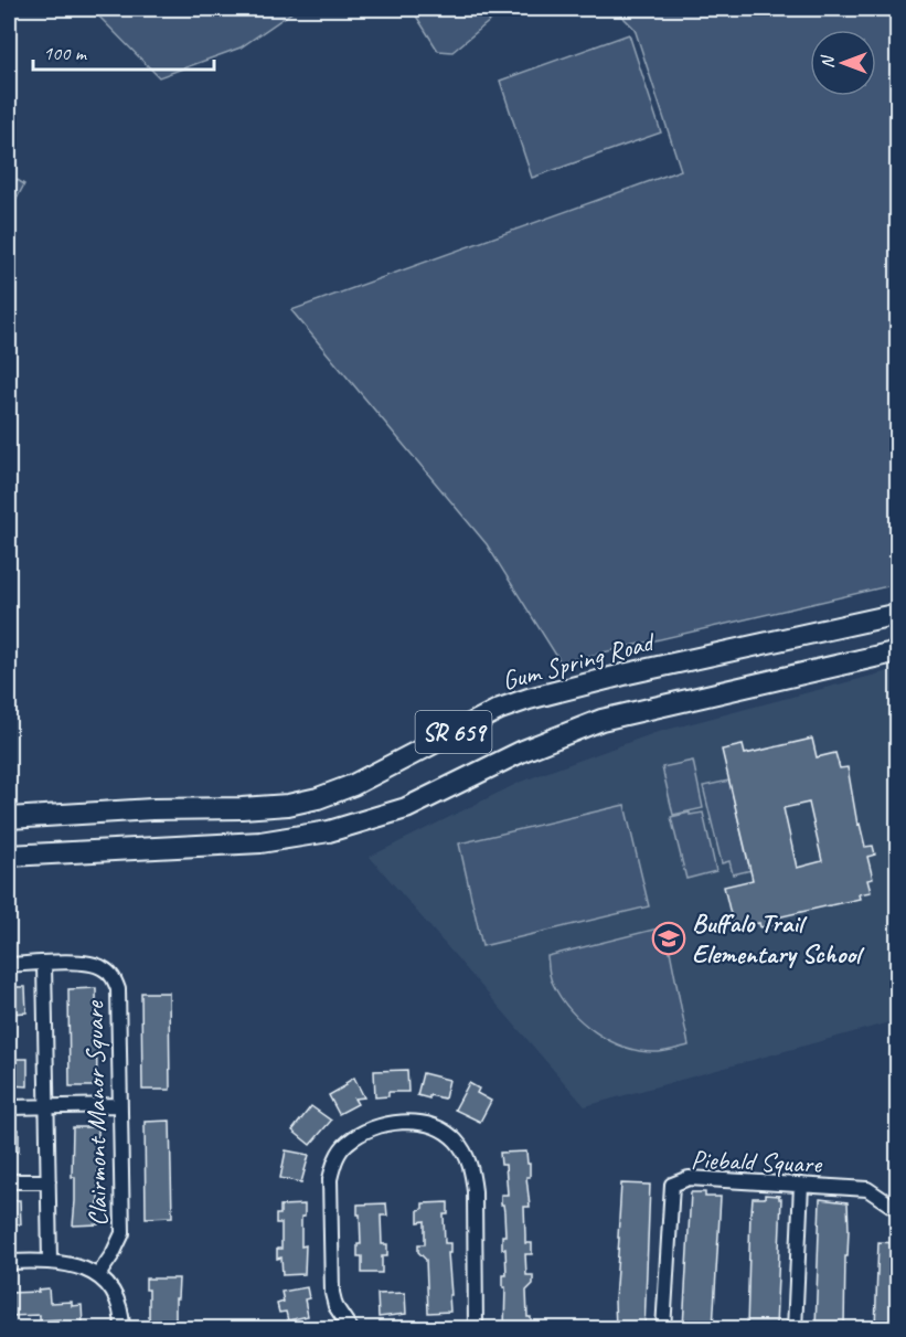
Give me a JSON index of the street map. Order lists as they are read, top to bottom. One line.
{"streets":{"main road":["Gum Spring Road","SR 659"],"street":["Clairmont Manor Square","Piebald Square"]},"places":{"school or university":["Buffalo Trail Elementary School"]},"scale_bar":"100 m","north":"left"}
